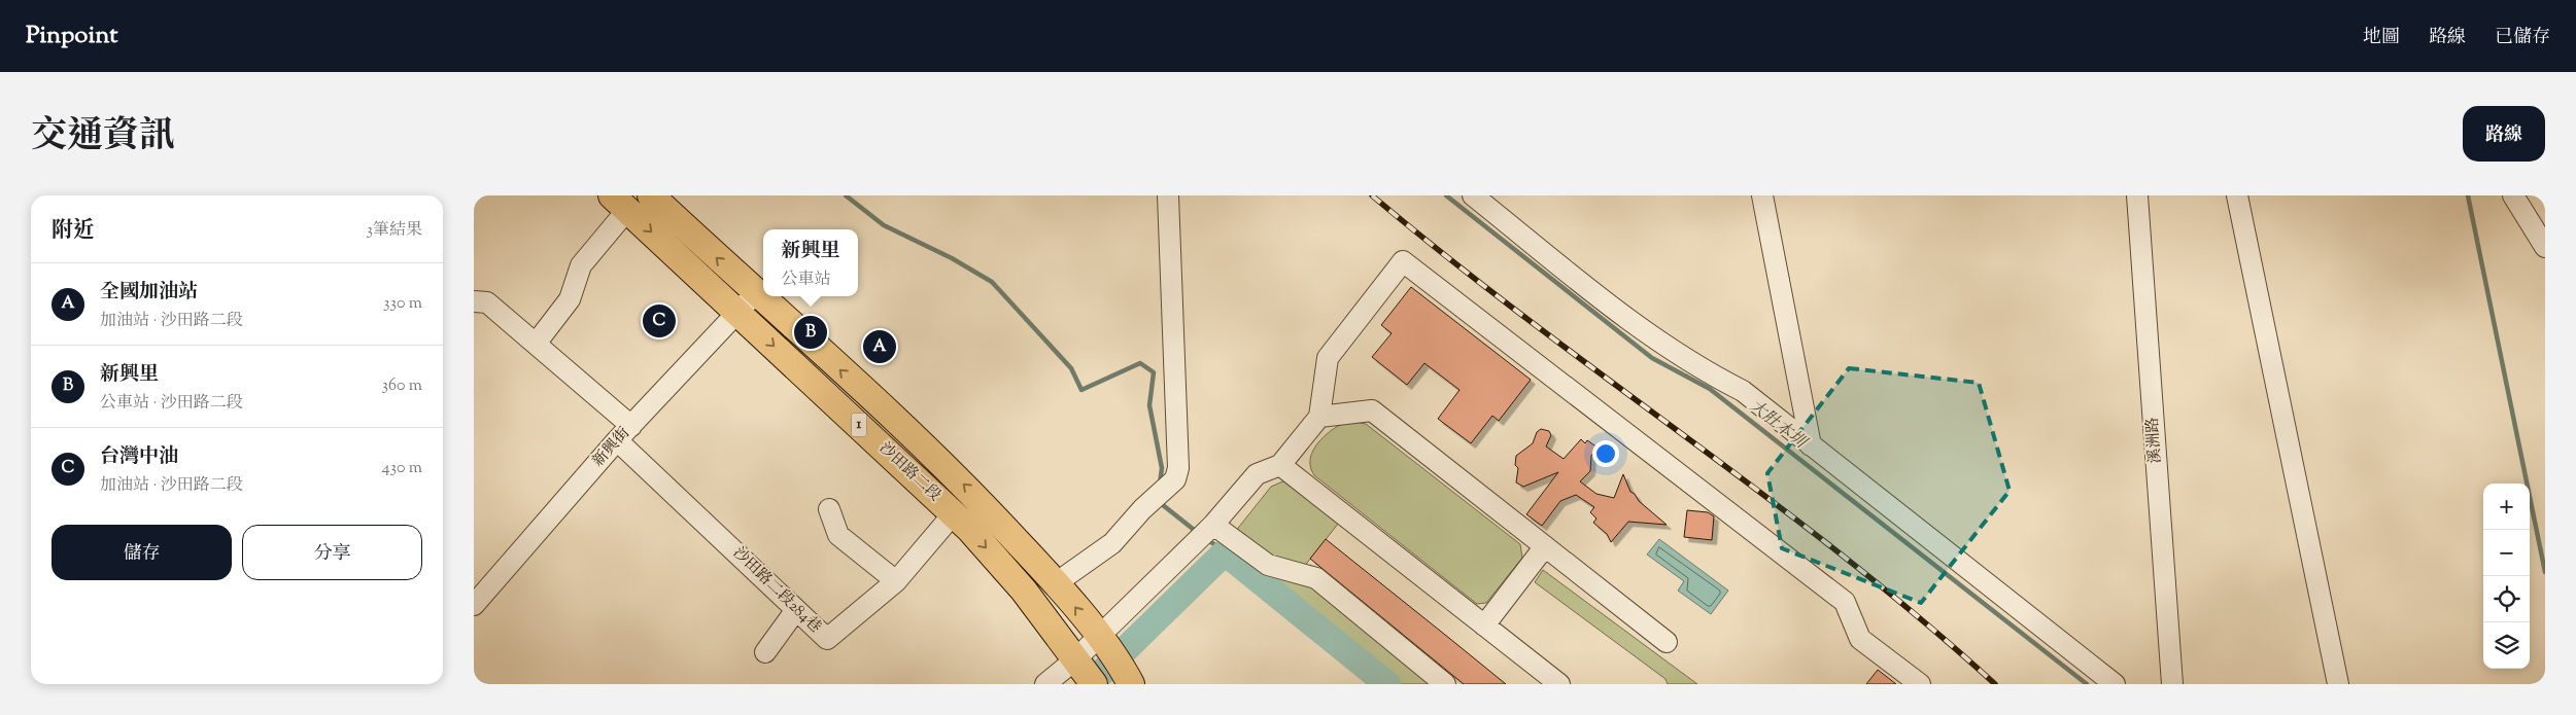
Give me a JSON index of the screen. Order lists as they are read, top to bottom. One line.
{"streets":{"main road":["1","沙田路二段"],"street":["溪洲路","新興街","沙田路二段284巷"]},"crossings":[["新興街","沙田路二段"],["新興街","沙田路二段284巷"],["沙田路二段","沙田路二段284巷"]],"water":["大肚本圳"],"page":{"header":"Pinpoint","nav":["地圖","路線","已儲存"],"title":"交通資訊","buttons":["路線",["儲存","分享"]],"heading":["附近","3筆結果"],"popup":["新興里","公車站"],"list":[{"mark":"A","name":"全國加油站","note":"加油站 · 沙田路二段","value":"330 m"},{"mark":"B","name":"新興里","note":"公車站 · 沙田路二段","value":"360 m"},{"mark":"C","name":"台灣中油","note":"加油站 · 沙田路二段","value":"430 m"}],"pins":["C","B","A"],"map_buttons":["+","−"]}}
